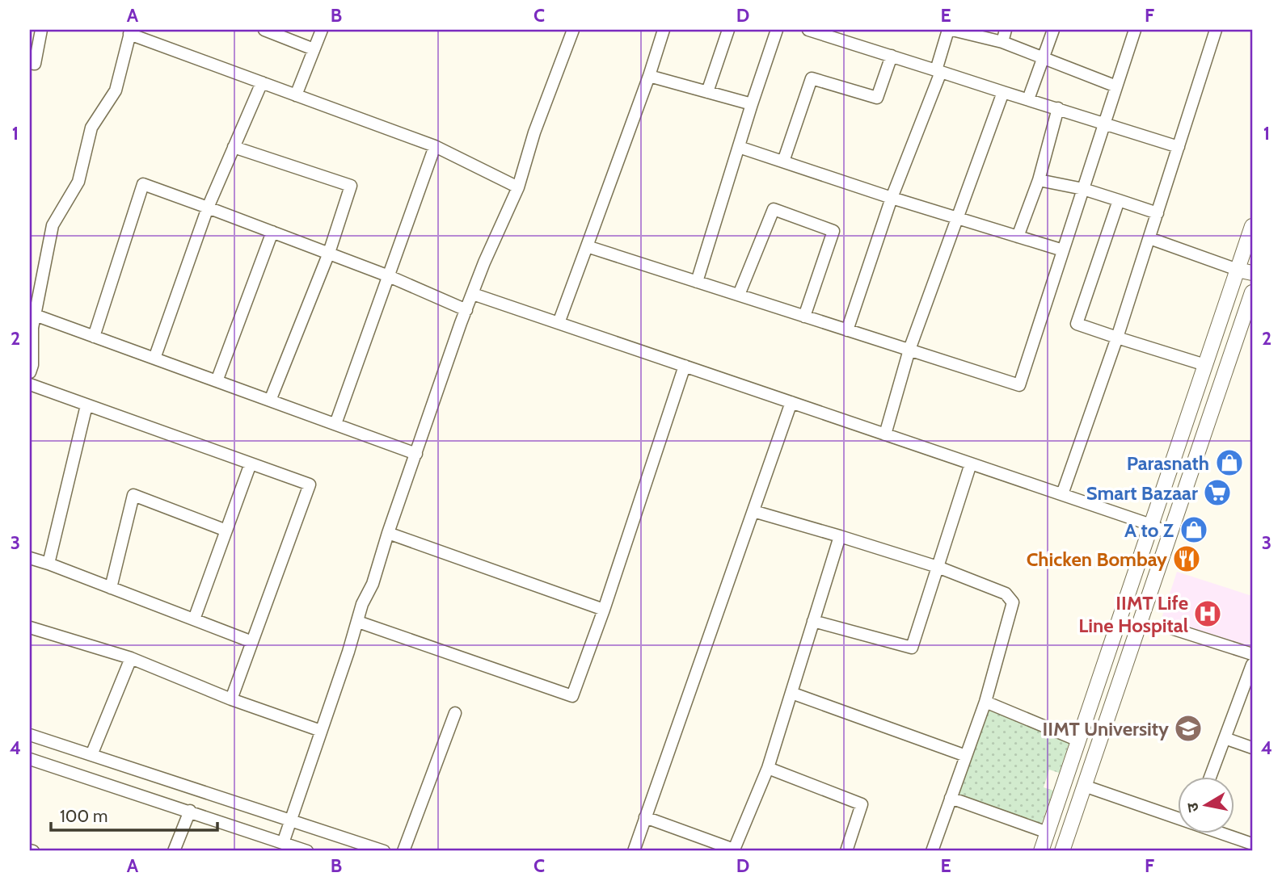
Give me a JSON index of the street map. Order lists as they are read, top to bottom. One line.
{"places":{"shop":["Parasnath","A to Z"],"supermarket":["Smart Bazaar"],"restaurant":["Chicken Bombay"],"hospital":["IIMT Life Line Hospital"],"school or university":["IIMT University"]},"scale_bar":"100 m","north":"left","grid":{"columns":["A","B","C","D","E","F"],"rows":["1","2","3","4"]}}
